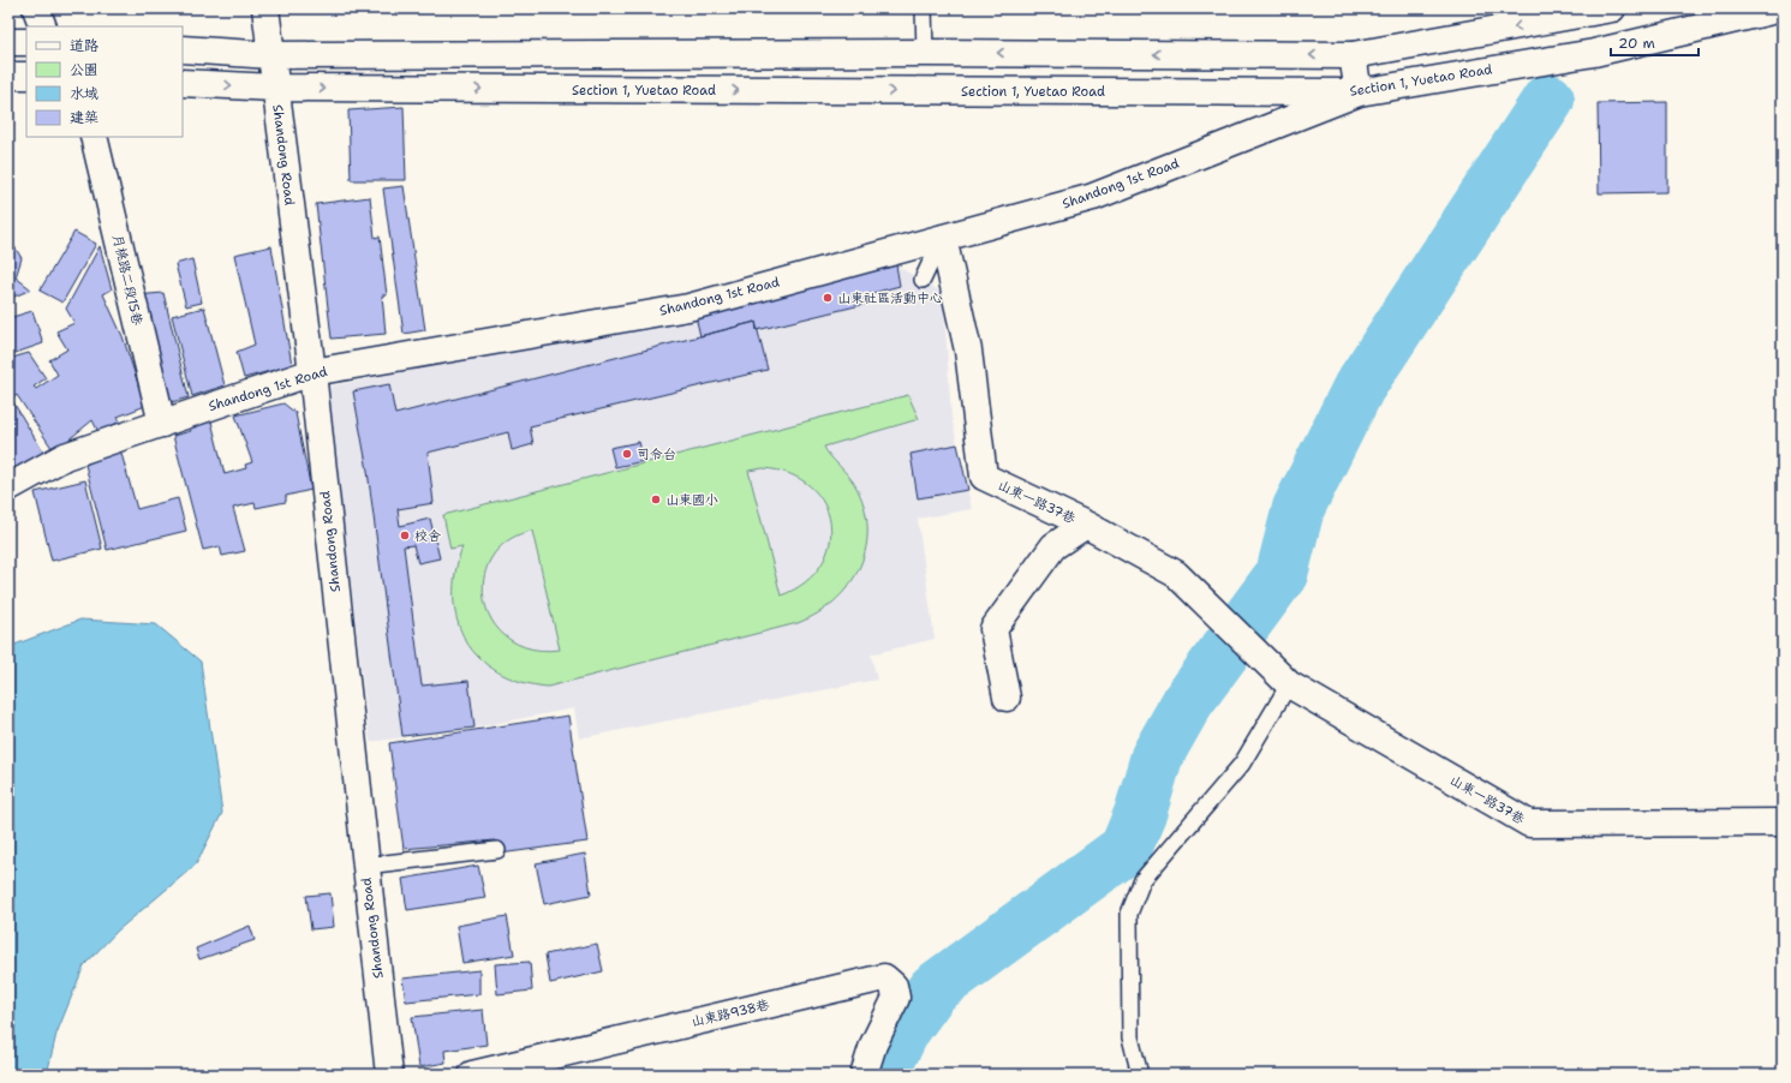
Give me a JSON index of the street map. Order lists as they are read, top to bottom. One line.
{"streets":{"street":["Section 1, Yuetao Road","Shandong Road","Shandong 1st Road","月桃路二段15巷","山東一路37巷","山東路938巷"]},"crossings":[["Section 1, Yuetao Road","Shandong Road"],["Section 1, Yuetao Road","Shandong 1st Road"],["Shandong Road","Shandong 1st Road"],["Shandong 1st Road","月桃路二段15巷"],["Shandong 1st Road","山東一路37巷"]],"places":["山東社區活動中心","司令台","山東國小","校舍"],"legend":["道路","公園","水域","建築"],"scale_bar":"20 m"}
